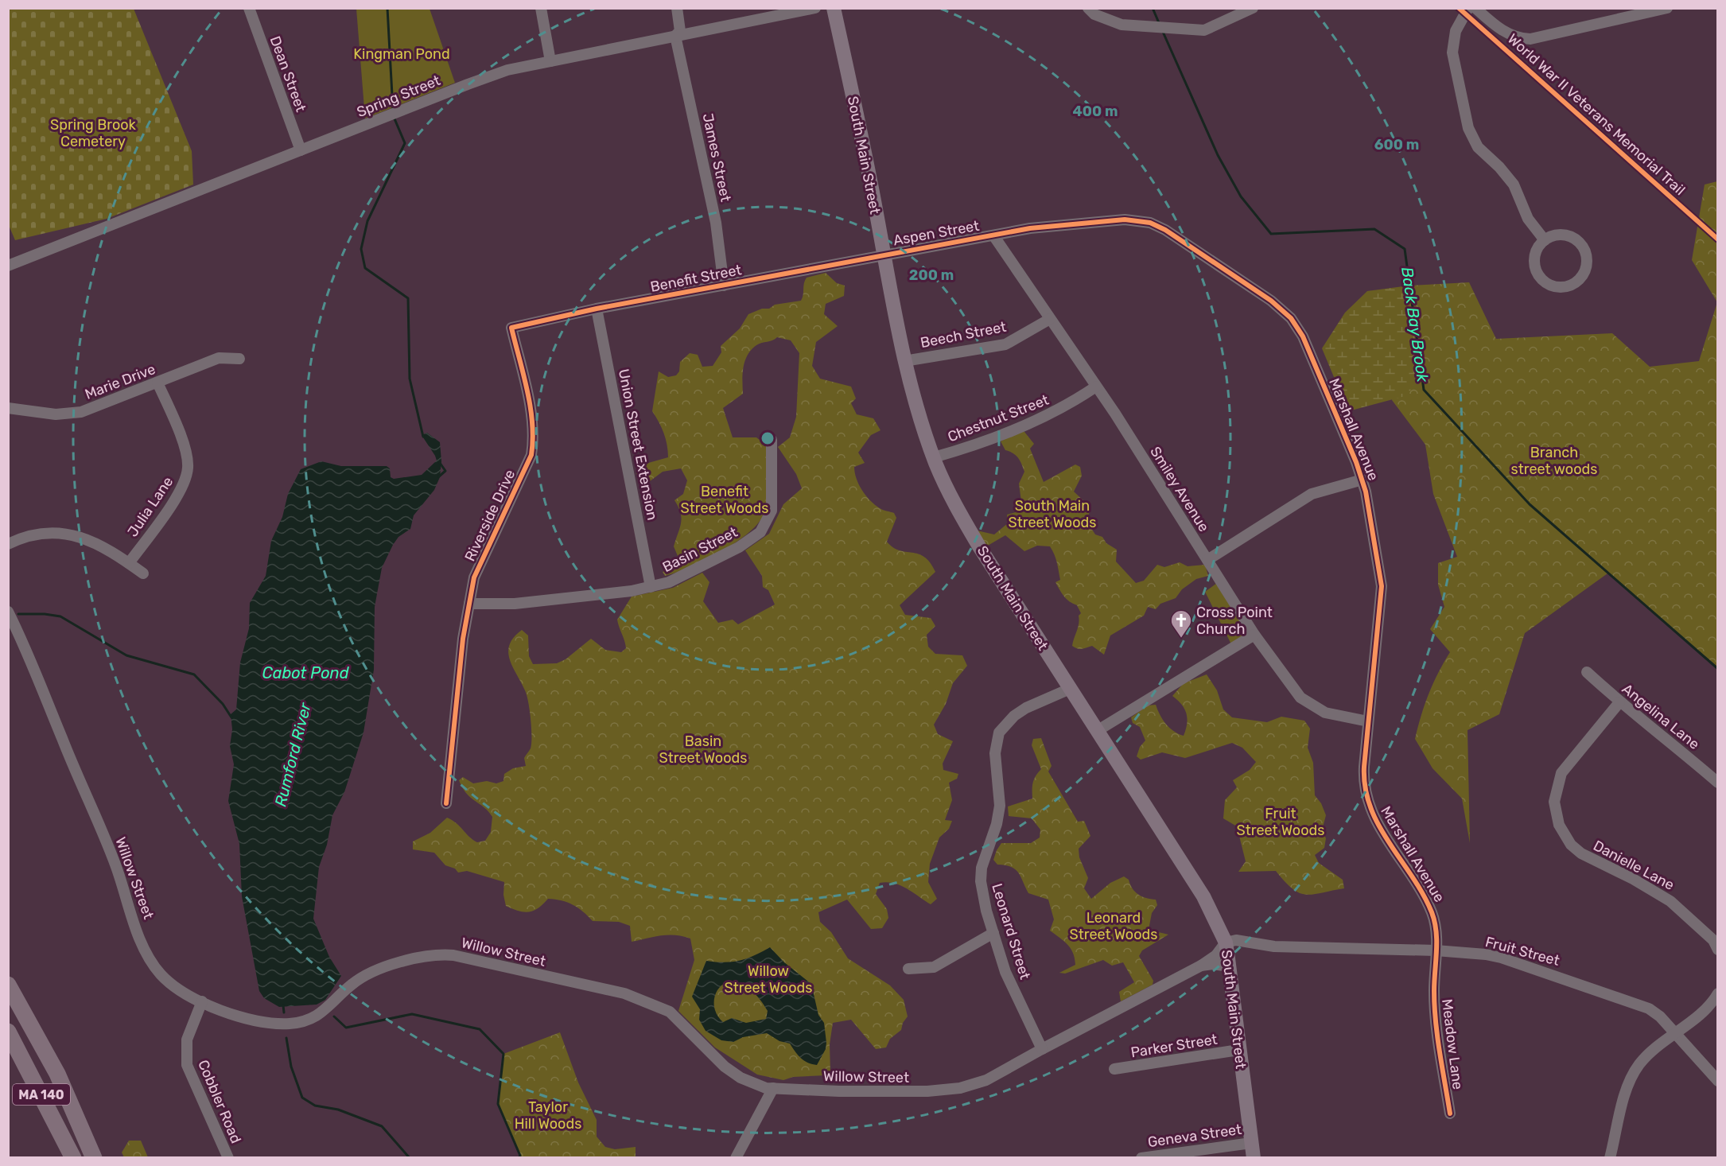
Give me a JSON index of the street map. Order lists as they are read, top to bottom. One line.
{"streets":{"highway":["MA 140"],"main road":["South Main Street"],"street":["Dean Street","Spring Street","James Street","Aspen Street","Benefit Street","Beech Street","Marie Drive","Chestnut Street","Marshall Avenue","Union Street Extension","Smiley Avenue","Julia Lane","Riverside Drive","Basin Street","Angelina Lane","Danielle Lane","Willow Street","Leonard Street","Fruit Street","Meadow Lane","Parker Street","Cobbler Road","Geneva Street"],"cycle path":["World War II Veterans Memorial Trail"]},"crossings":[["Dean Street","Spring Street"],["Spring Street","James Street"],["South Main Street","Aspen Street"],["South Main Street","Benefit Street"],["South Main Street","Beech Street"],["South Main Street","Chestnut Street"],["South Main Street","Willow Street"],["South Main Street","Leonard Street"],["South Main Street","Fruit Street"],["South Main Street","Parker Street"],["South Main Street","Geneva Street"],["James Street","Benefit Street"],["Aspen Street","Benefit Street"],["Aspen Street","Marshall Avenue"],["Aspen Street","Smiley Avenue"],["Benefit Street","Union Street Extension"],["Benefit Street","Riverside Drive"],["Beech Street","Smiley Avenue"],["Marie Drive","Julia Lane"],["Chestnut Street","Smiley Avenue"],["Marshall Avenue","Smiley Avenue"],["Marshall Avenue","Fruit Street"],["Marshall Avenue","Meadow Lane"],["Union Street Extension","Basin Street"],["Riverside Drive","Basin Street"],["Angelina Lane","Danielle Lane"],["Willow Street","Leonard Street"],["Willow Street","Fruit Street"],["Willow Street","Cobbler Road"],["Fruit Street","Meadow Lane"]],"water":["Back Bay Brook","Cabot Pond","Rumford River"],"parks":["Kingman Pond","Spring Brook Cemetery","Branch street woods","Benefit Street Woods","South Main Street Woods","Basin Street Woods","Fruit Street Woods","Leonard Street Woods","Willow Street Woods","Taylor Hill Woods"],"places":{"church":["Cross Point Church"]},"rings":["400 m","600 m","200 m"]}
